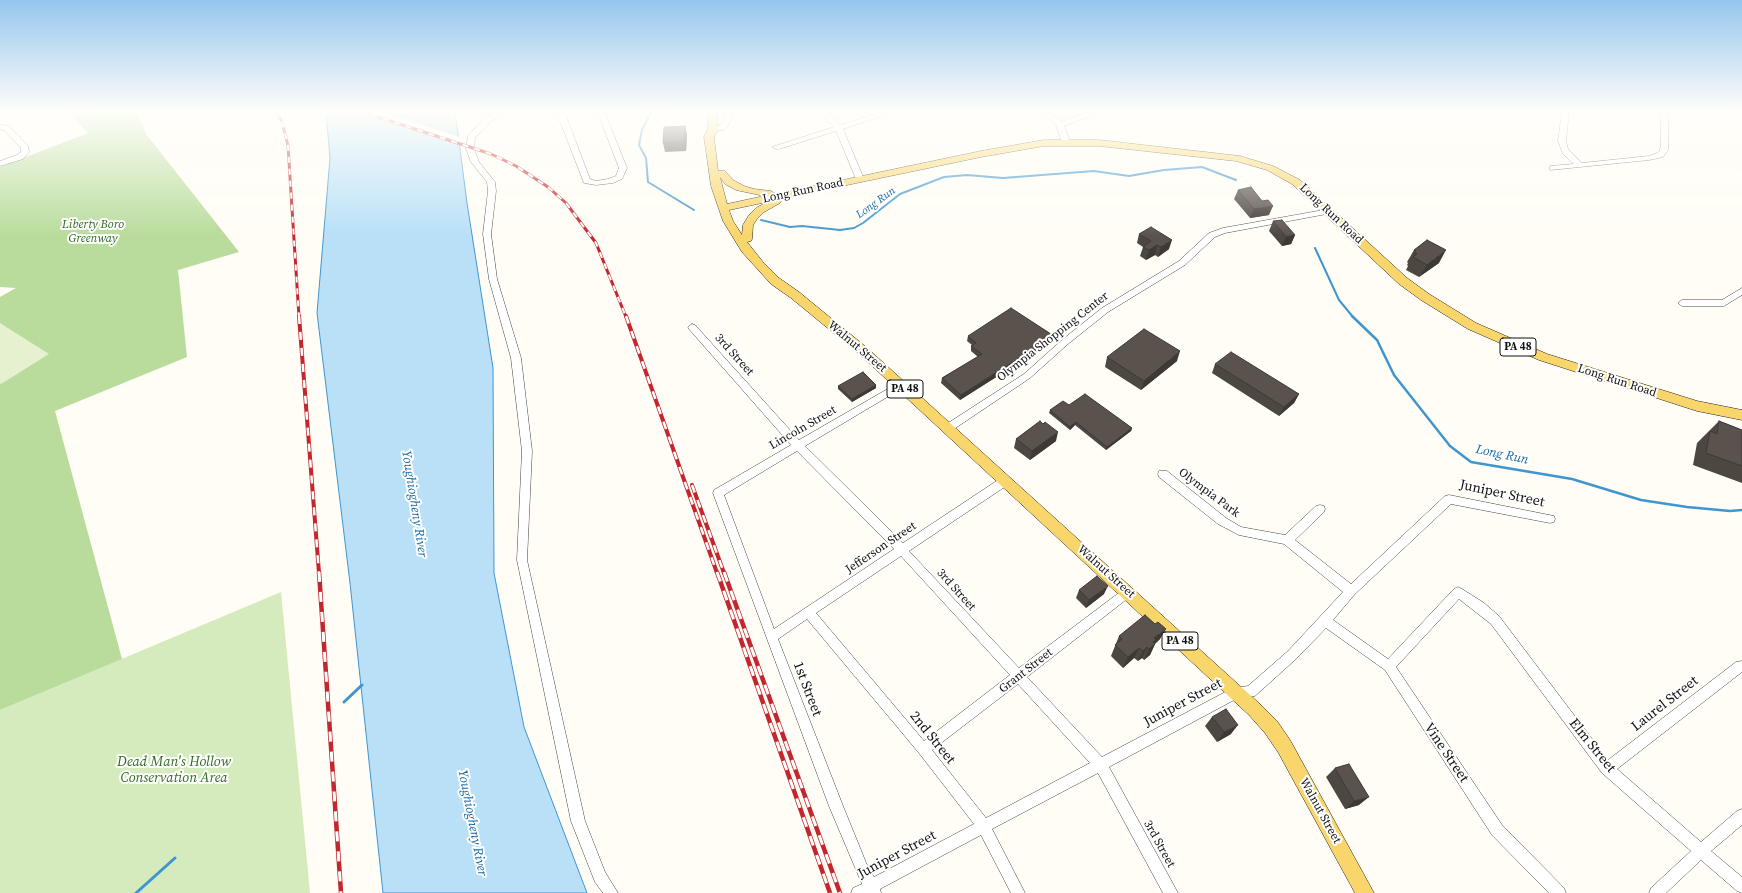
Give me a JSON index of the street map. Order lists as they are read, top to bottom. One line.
{"streets":{"main road":["Long Run Road","Walnut Street","PA 48"],"street":["Olympia Shopping Center","3rd Street","Lincoln Street","Olympia Park","Juniper Street","Jefferson Street","Grant Street","1st Street","Laurel Street","2nd Street","Elm Street","Vine Street"]},"crossings":[["Long Run Road","Olympia Shopping Center"],["Long Run Road","Walnut Street"],["Long Run Road","PA 48"],["Olympia Shopping Center","Walnut Street"],["Walnut Street","PA 48"],["Walnut Street","Lincoln Street"],["Walnut Street","Juniper Street"],["Walnut Street","Jefferson Street"],["Walnut Street","Grant Street"],["3rd Street","Lincoln Street"],["3rd Street","Juniper Street"],["3rd Street","Jefferson Street"],["3rd Street","Grant Street"],["Lincoln Street","1st Street"],["Juniper Street","1st Street"],["Juniper Street","2nd Street"],["Juniper Street","Vine Street"],["Jefferson Street","1st Street"],["Jefferson Street","2nd Street"],["Grant Street","2nd Street"],["Laurel Street","Elm Street"],["Elm Street","Vine Street"]],"water":["Long Run","Youghiogheny River"],"parks":["Liberty Boro Greenway","Dead Man's Hollow Conservation Area"]}
